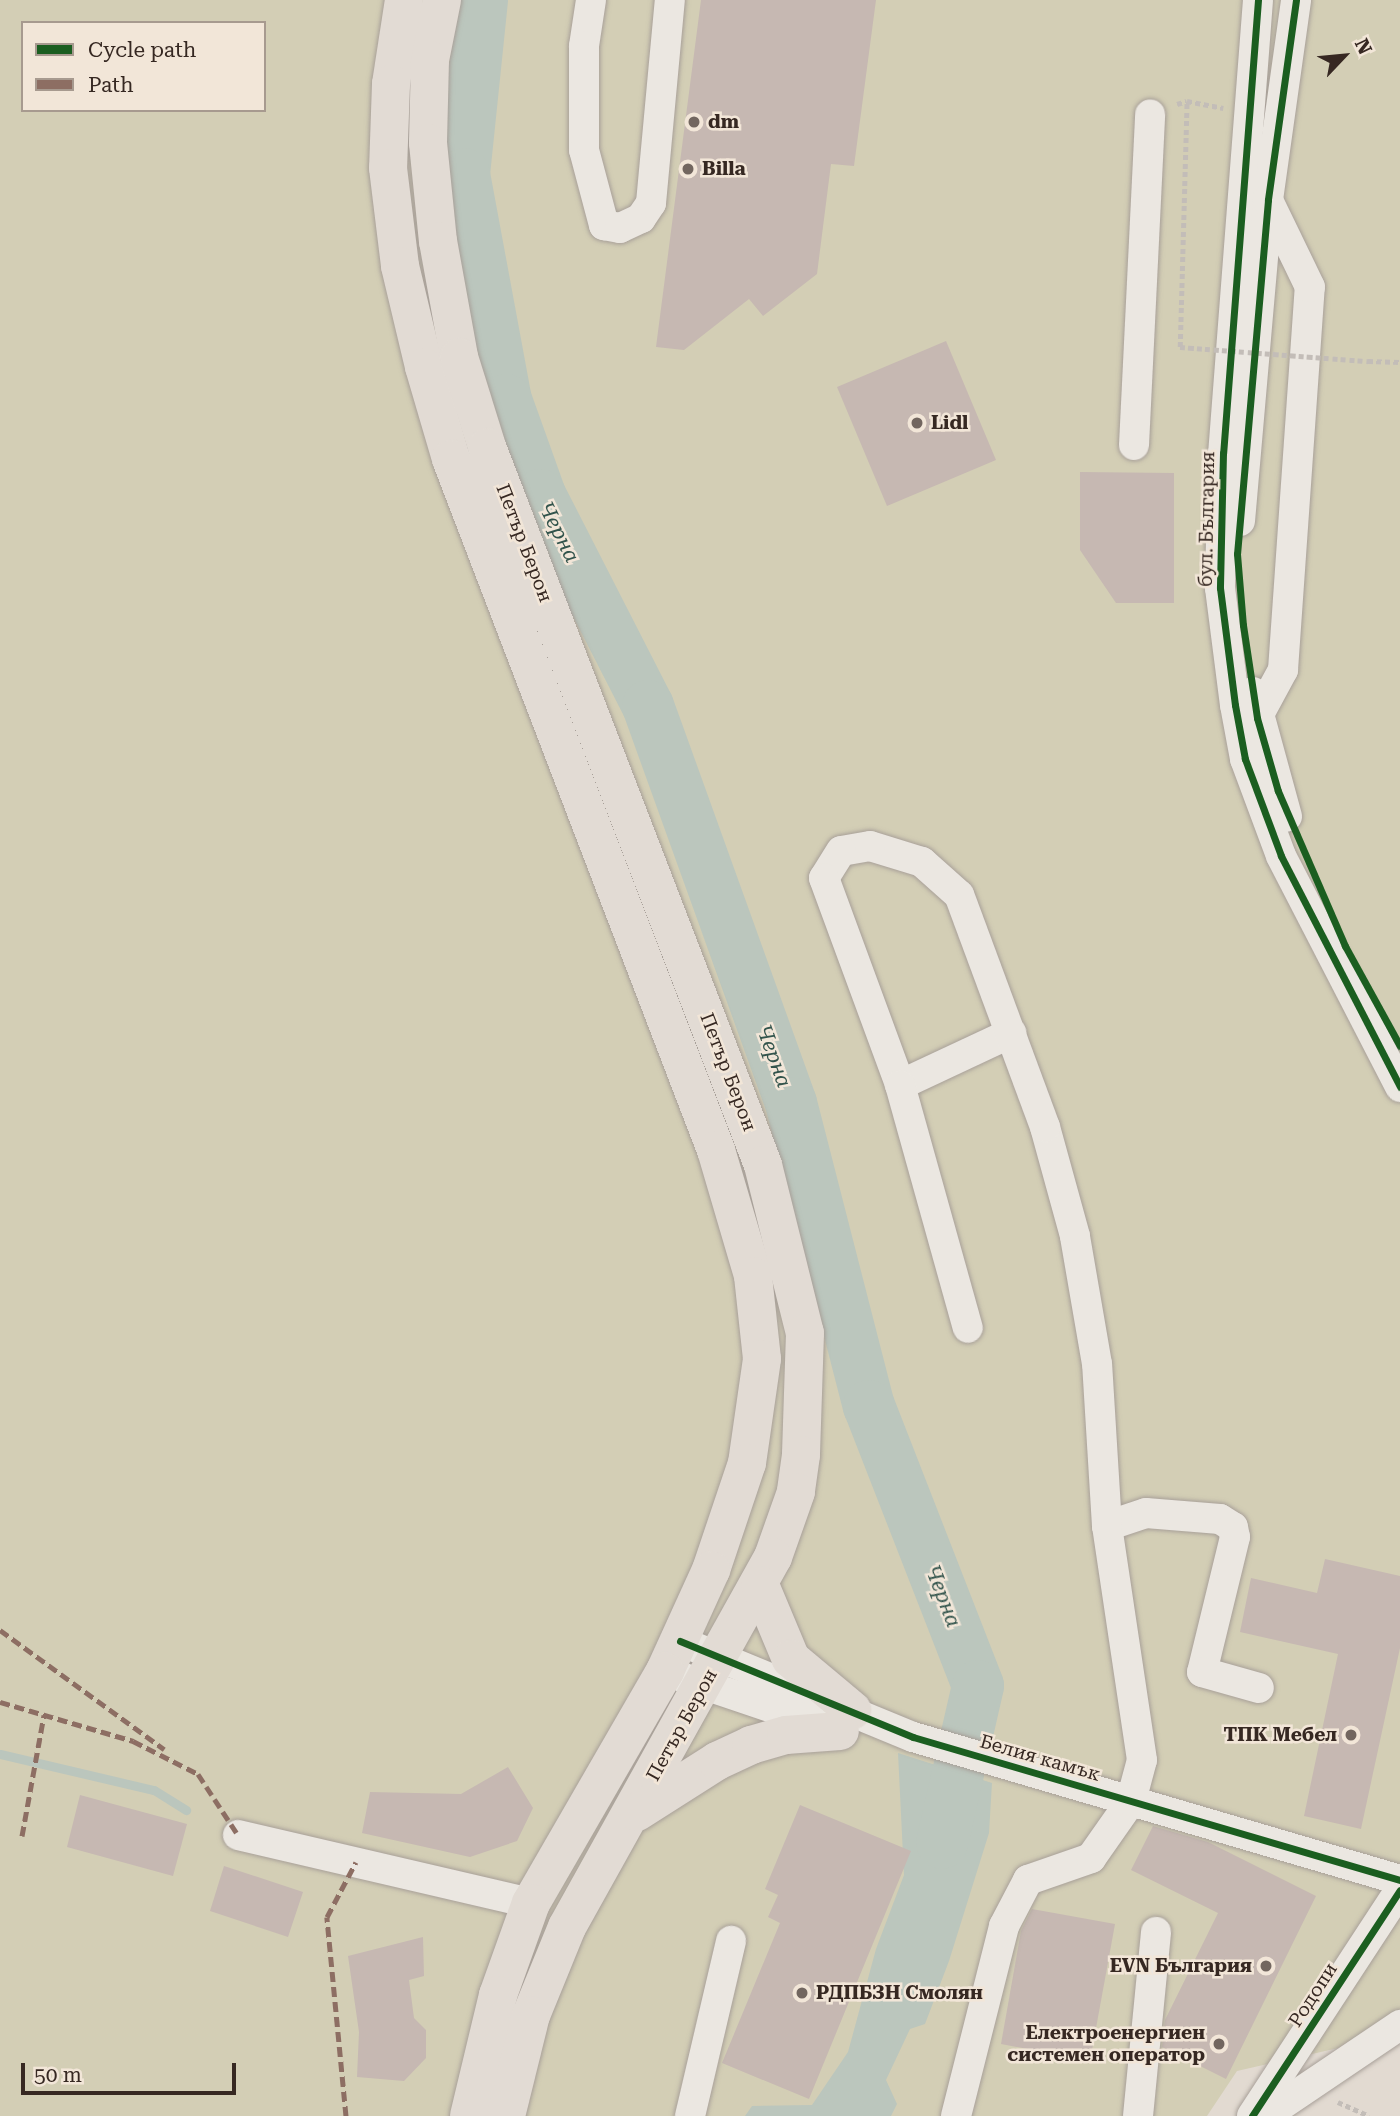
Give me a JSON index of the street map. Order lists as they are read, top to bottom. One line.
{"streets":{"main road":["Петър Берон"],"street":["бул. България","Белия камък","Родопи"]},"crossings":[["Петър Берон","Белия камък"]],"water":["Черна"],"places":["dm","Billa","Lidl","ТПК Мебел","EVN България","РДПБЗН Смолян","Електроенергиен системен оператор"],"legend":["Cycle path","Path"],"scale_bar":"50 m","north":"top right"}
